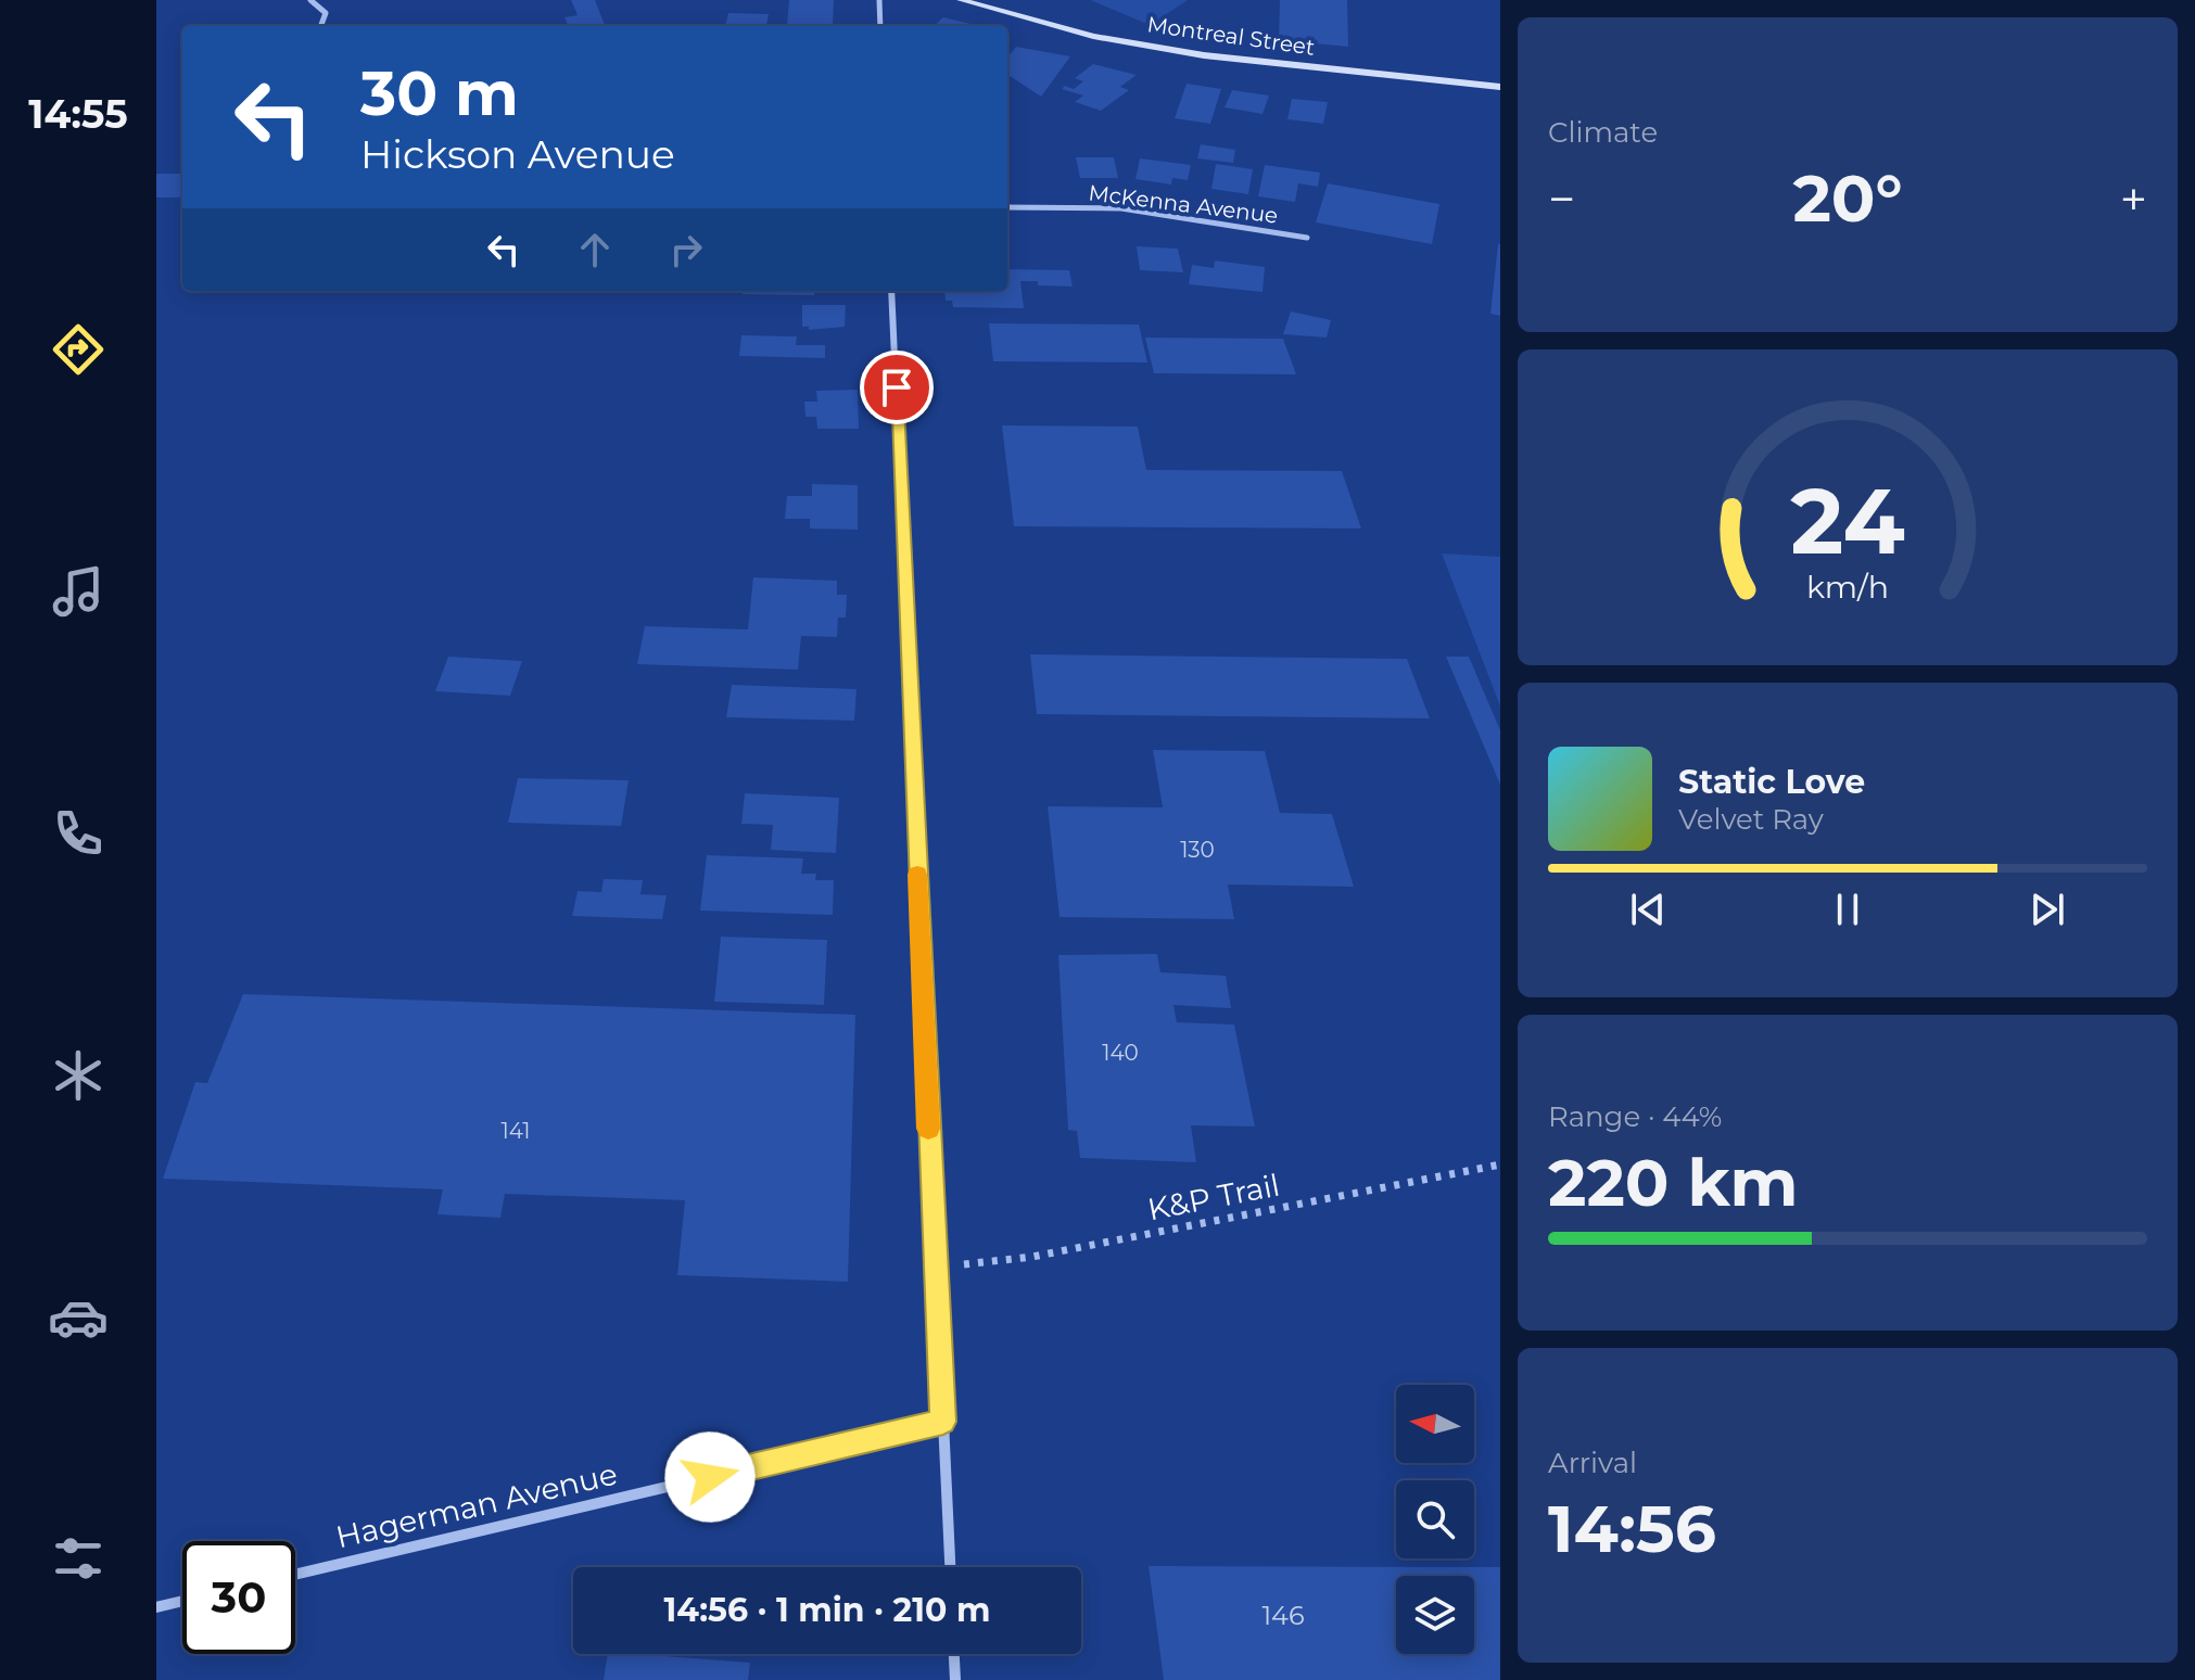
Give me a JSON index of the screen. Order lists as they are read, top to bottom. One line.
{"streets":{"main road":["Montreal Street"],"street":["McKenna Avenue","Hagerman Avenue"],"path":["K&P Trail"]},"house_numbers":["130","140","141","146"],"north":"left","page":{"tabs":"14:55","tile":["Climate",["Range · 44%","220 km"],["Arrival","14:56"]],"turn":["30 m","Hickson Avenue"],"heat":["−","20°","+"],"song":["Static Love","Velvet Ray"],"limit":"30","trip":"14:56 · 1 min · 210 m","gauge":["24","km/h"]}}
